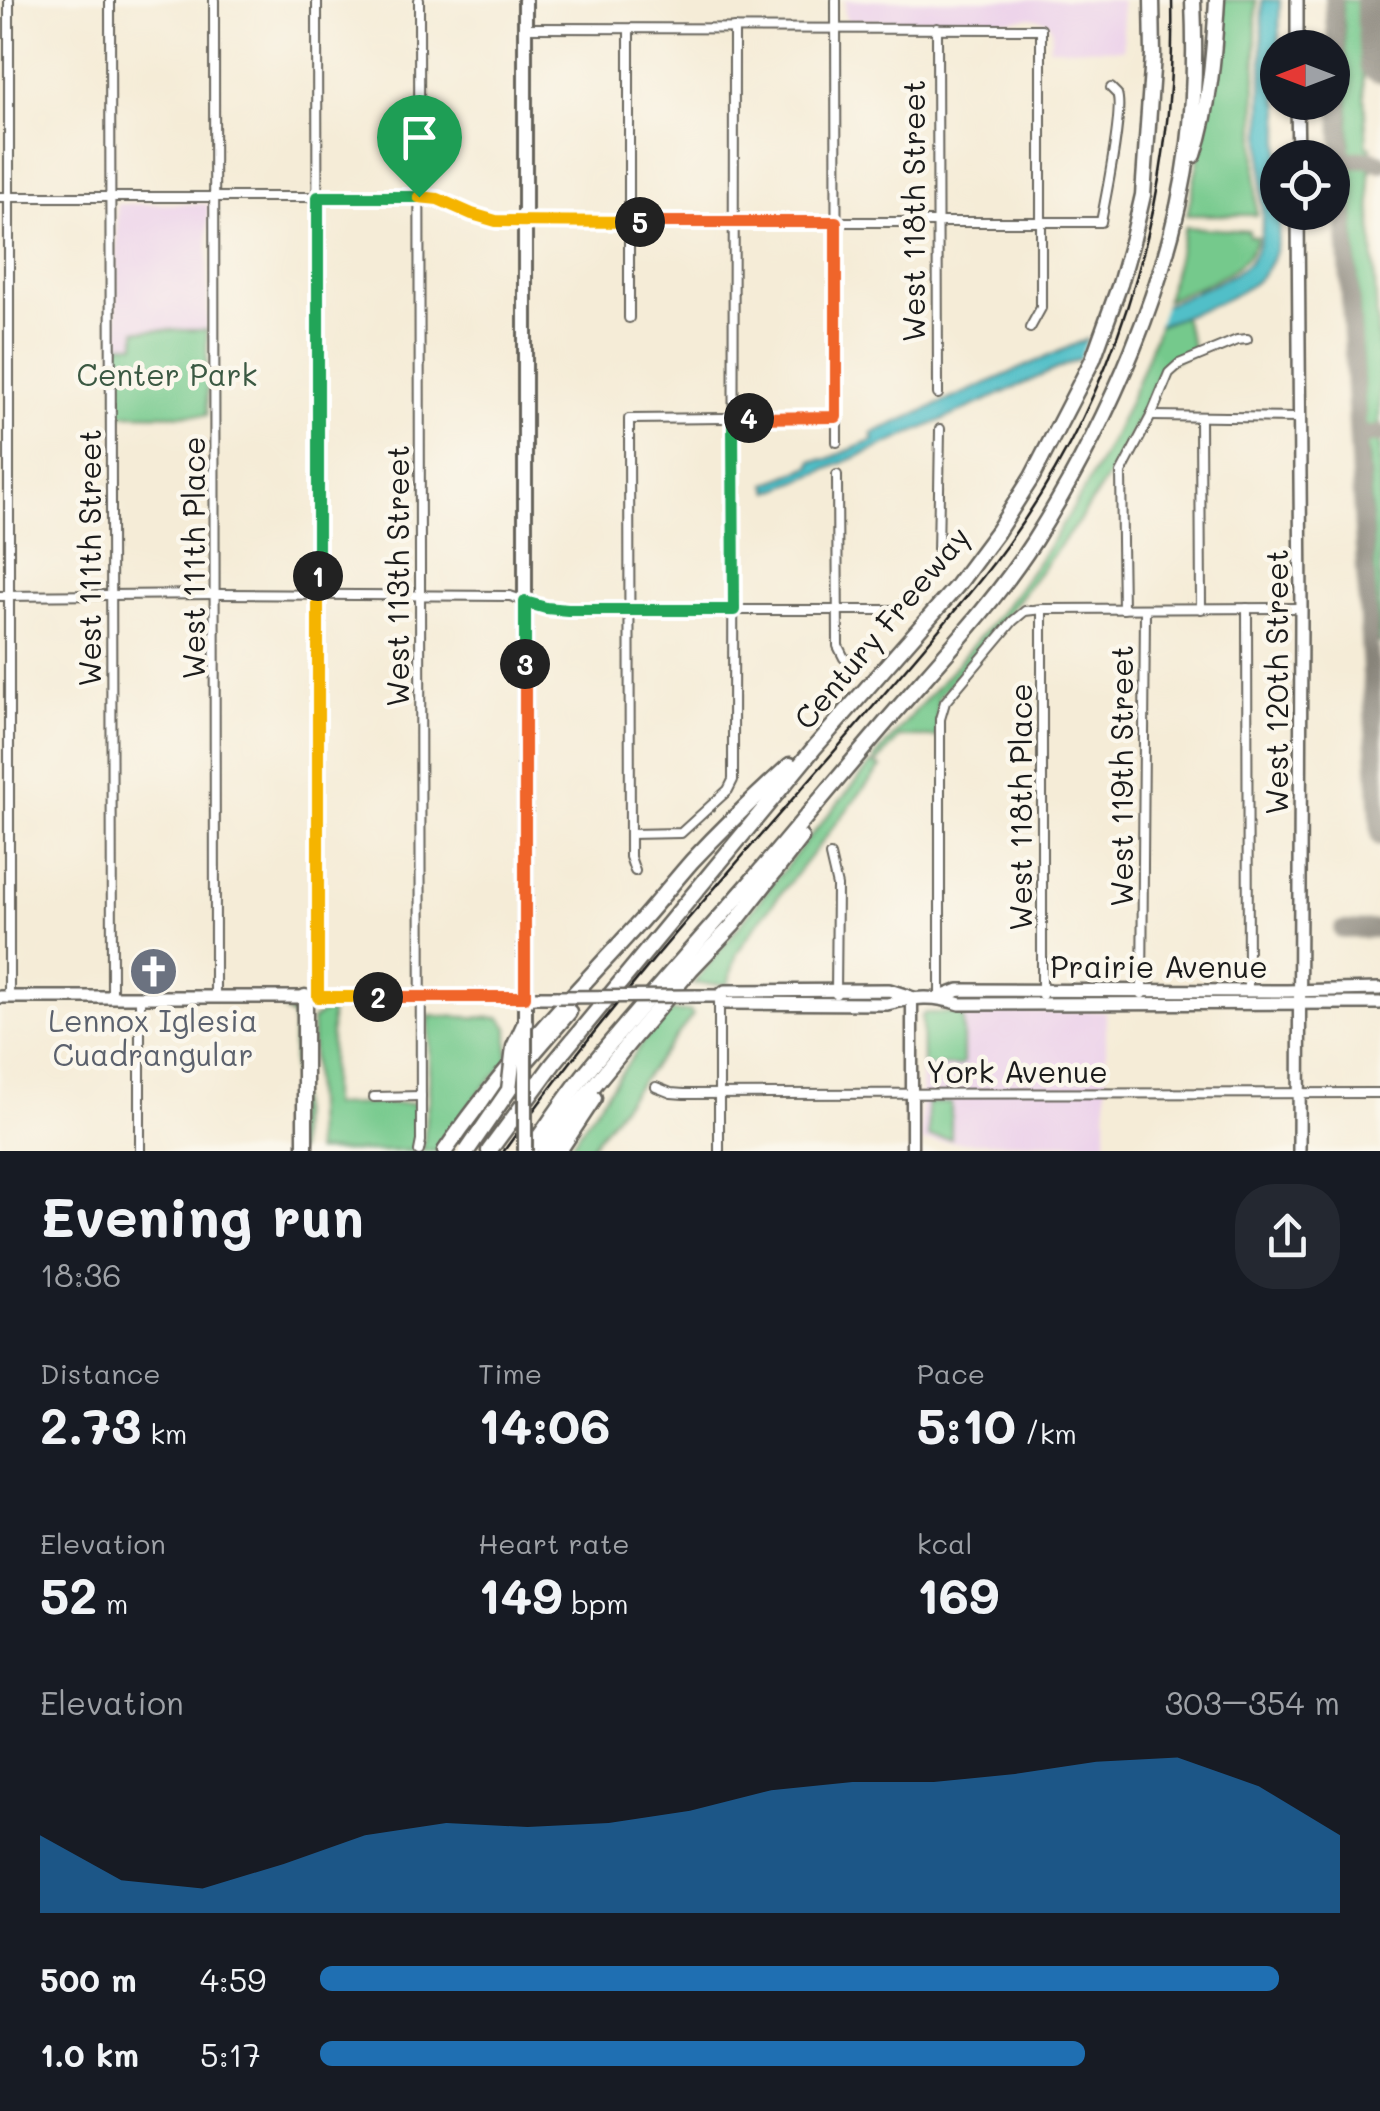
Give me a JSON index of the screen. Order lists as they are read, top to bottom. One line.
{"streets":{"highway":["Century Freeway"],"main road":["West 120th Street","Prairie Avenue"],"street":["West 118th Street","West 111th Street","West 111th Place","West 113th Street","West 119th Street","West 118th Place","York Avenue"]},"crossings":[["West 111th Street","Prairie Avenue"],["West 111th Place","Prairie Avenue"],["West 113th Street","Prairie Avenue"],["West 120th Street","Prairie Avenue"],["West 120th Street","York Avenue"],["West 119th Street","Prairie Avenue"],["West 118th Place","Prairie Avenue"]],"parks":["Center Park"],"places":{"church":["Lennox Iglesia Cuadrangular"]},"north":"left","page":{"pins":["5","4","1","3","2"],"heading":["Evening run","18:36"],"stats":[["Distance","2.73 km"],["Time","14:06"],["Pace","5:10 /km"],["Elevation","52 m"],["Heart rate","149 bpm"],["kcal","169"]],"chart":["Elevation","303–354 m"],"list":[{"name":"500 m","note":"4:59"},{"name":"1.0 km","note":"5:17"}]}}
